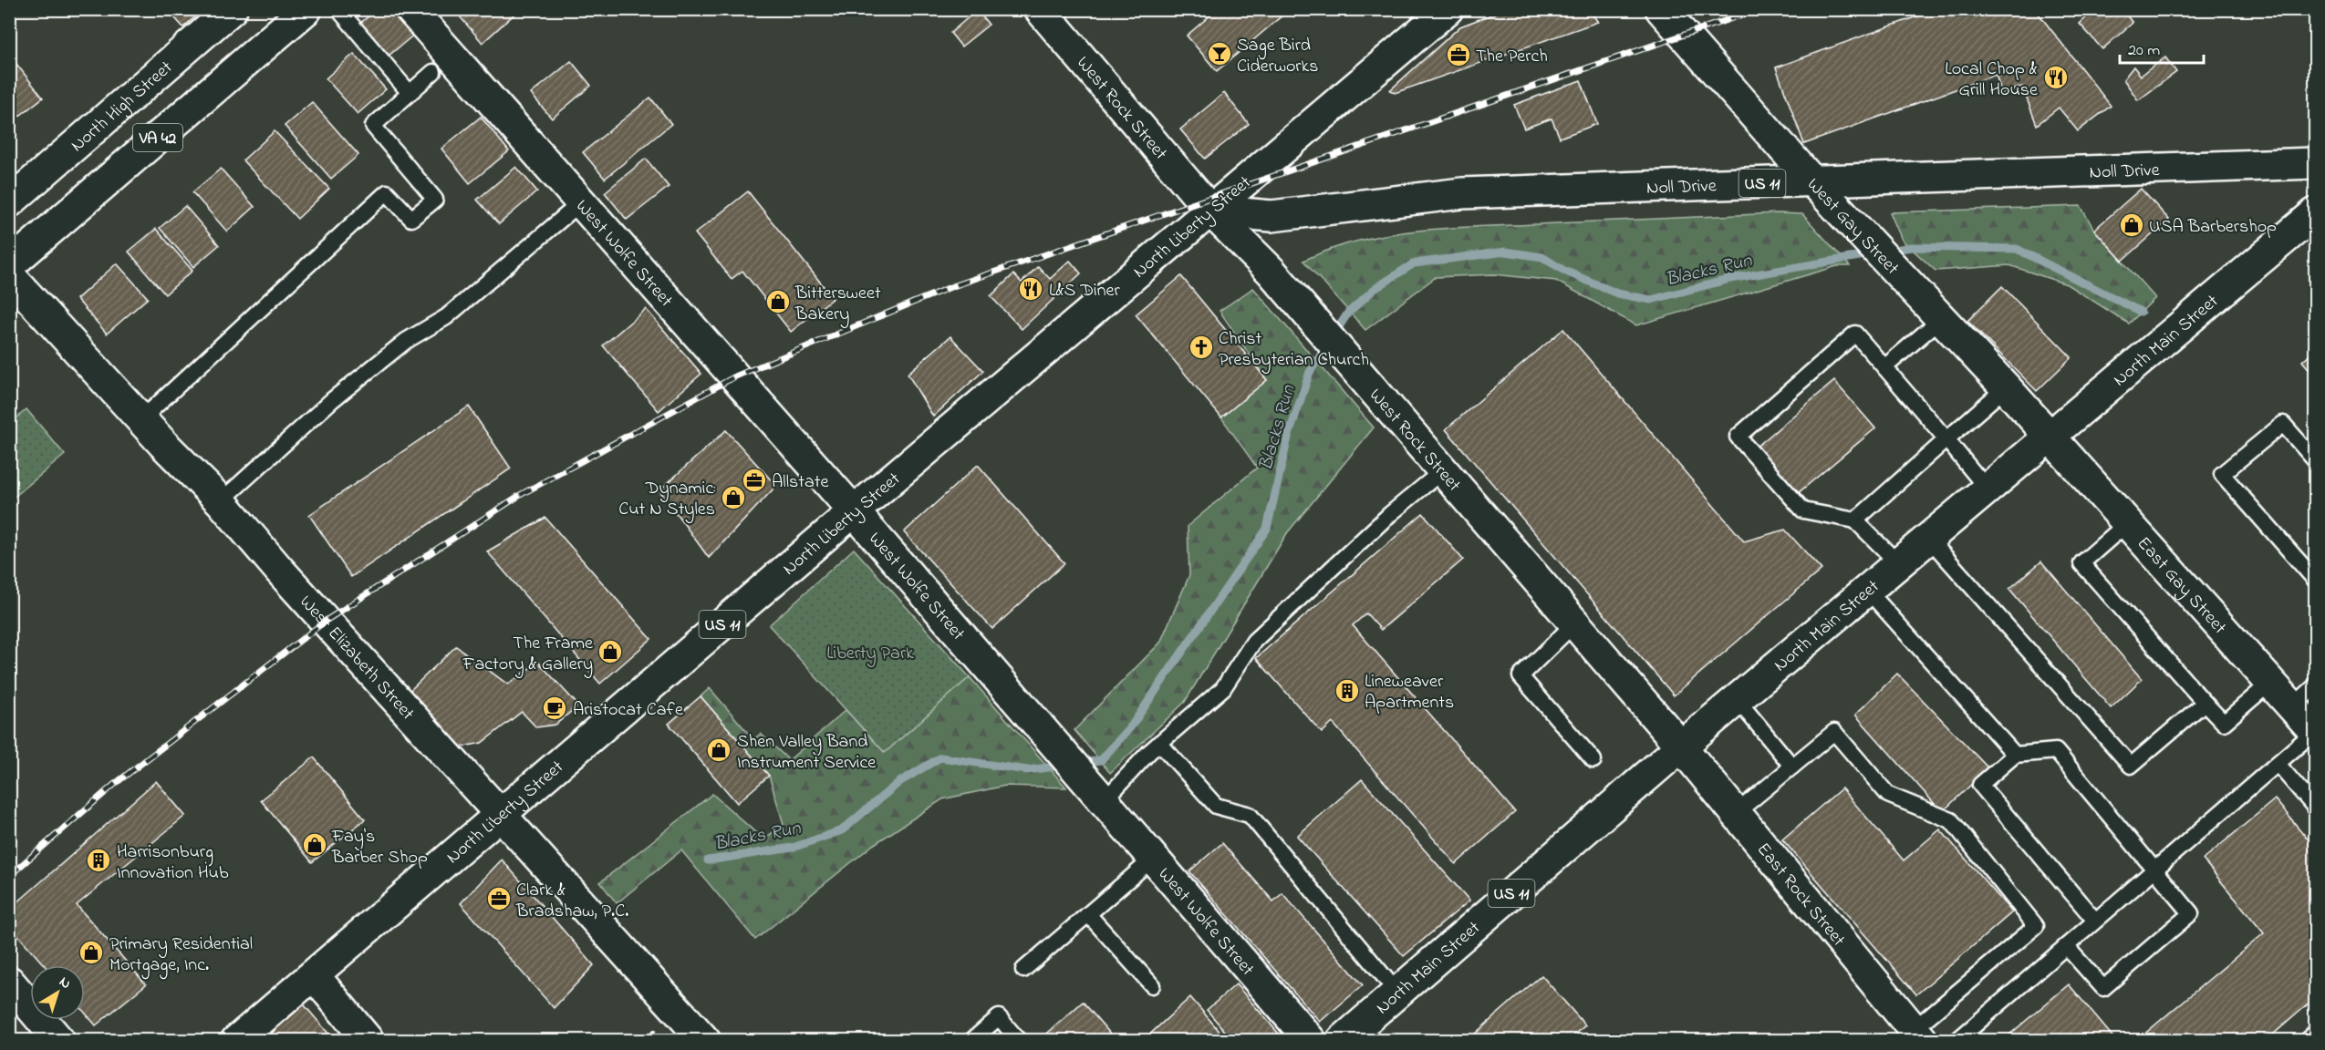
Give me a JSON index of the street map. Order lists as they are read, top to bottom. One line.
{"streets":{"street":["North High Street","West Rock Street","VA 42","Noll Drive","US 11","West Gay Street","North Liberty Street","West Wolfe Street","North Main Street","East Gay Street","West Elizabeth Street","East Rock Street"]},"crossings":[["West Rock Street","Noll Drive"],["West Rock Street","North Liberty Street"],["West Rock Street","North Main Street"],["West Rock Street","East Rock Street"],["Noll Drive","West Gay Street"],["Noll Drive","North Liberty Street"],["West Gay Street","North Main Street"],["West Gay Street","East Gay Street"],["North Liberty Street","West Wolfe Street"],["North Liberty Street","West Elizabeth Street"],["North Main Street","East Gay Street"],["North Main Street","East Rock Street"]],"water":["Blacks Run"],"parks":["Liberty Park"],"places":{"bar":["Sage Bird Ciderworks"],"office":["The Perch","Allstate","Clark & Bradshaw, P.C."],"restaurant":["Local Chop & Grill House","L&S Diner"],"shop":["USA Barbershop","Bittersweet Bakery","Dynamic: Cut N Styles","The Frame Factory & Gallery","Shen Valley Band Instrument Service","Fay's Barber Shop","Primary Residential Mortgage, Inc."],"church":["Christ Presbyterian Church"],"building":["Lineweaver Apartments","Harrisonburg Innovation Hub"],"cafe":["Aristocat Cafe"]},"scale_bar":"20 m","north":"top right"}
